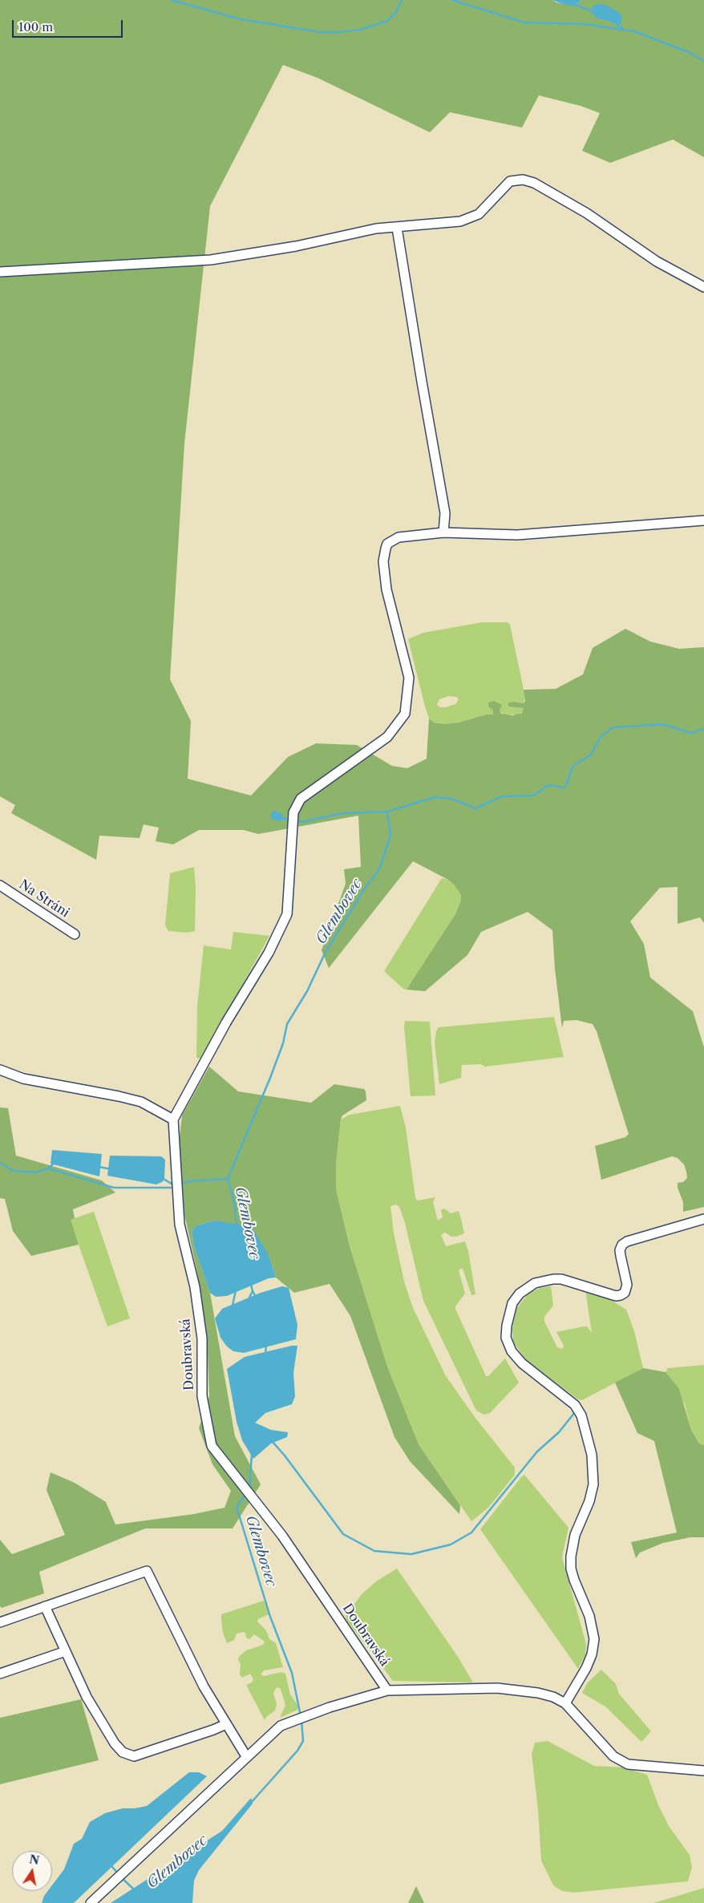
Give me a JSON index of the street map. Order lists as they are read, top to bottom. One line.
{"streets":{"street":["Na Stráni","Doubravská"]},"water":["Glembovec"],"scale_bar":"100 m","north":"top"}
